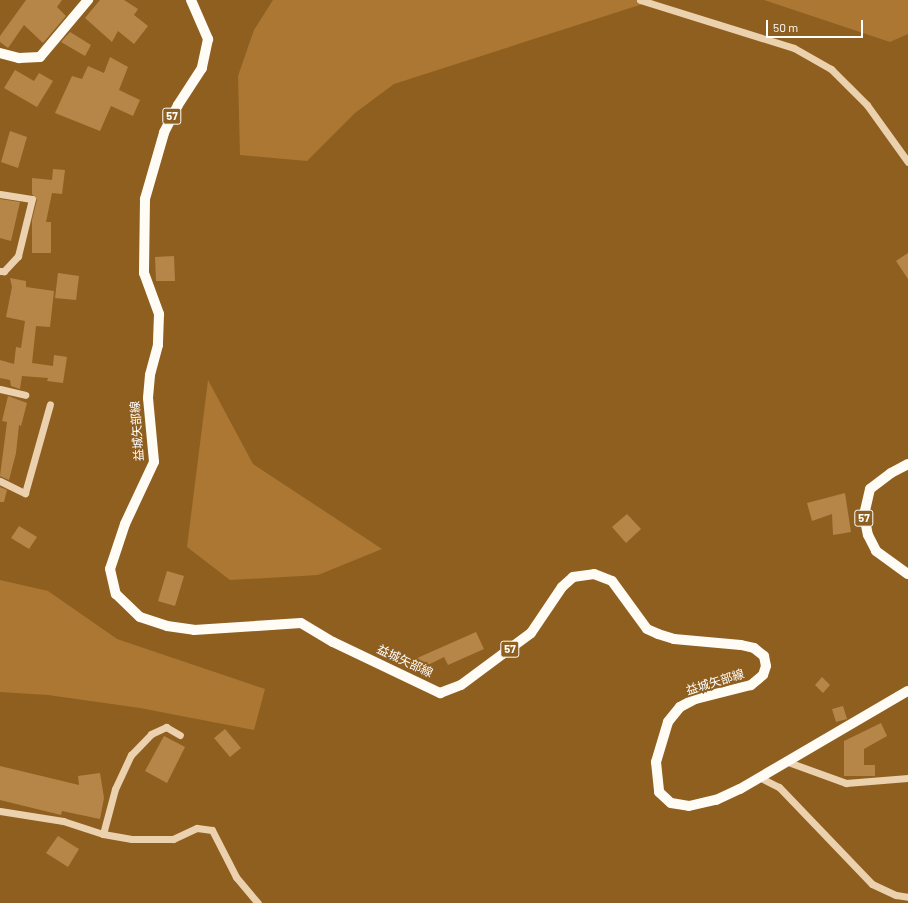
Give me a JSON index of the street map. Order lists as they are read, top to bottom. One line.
{"streets":{"main road":["57","益城矢部線"]},"scale_bar":"50 m"}
